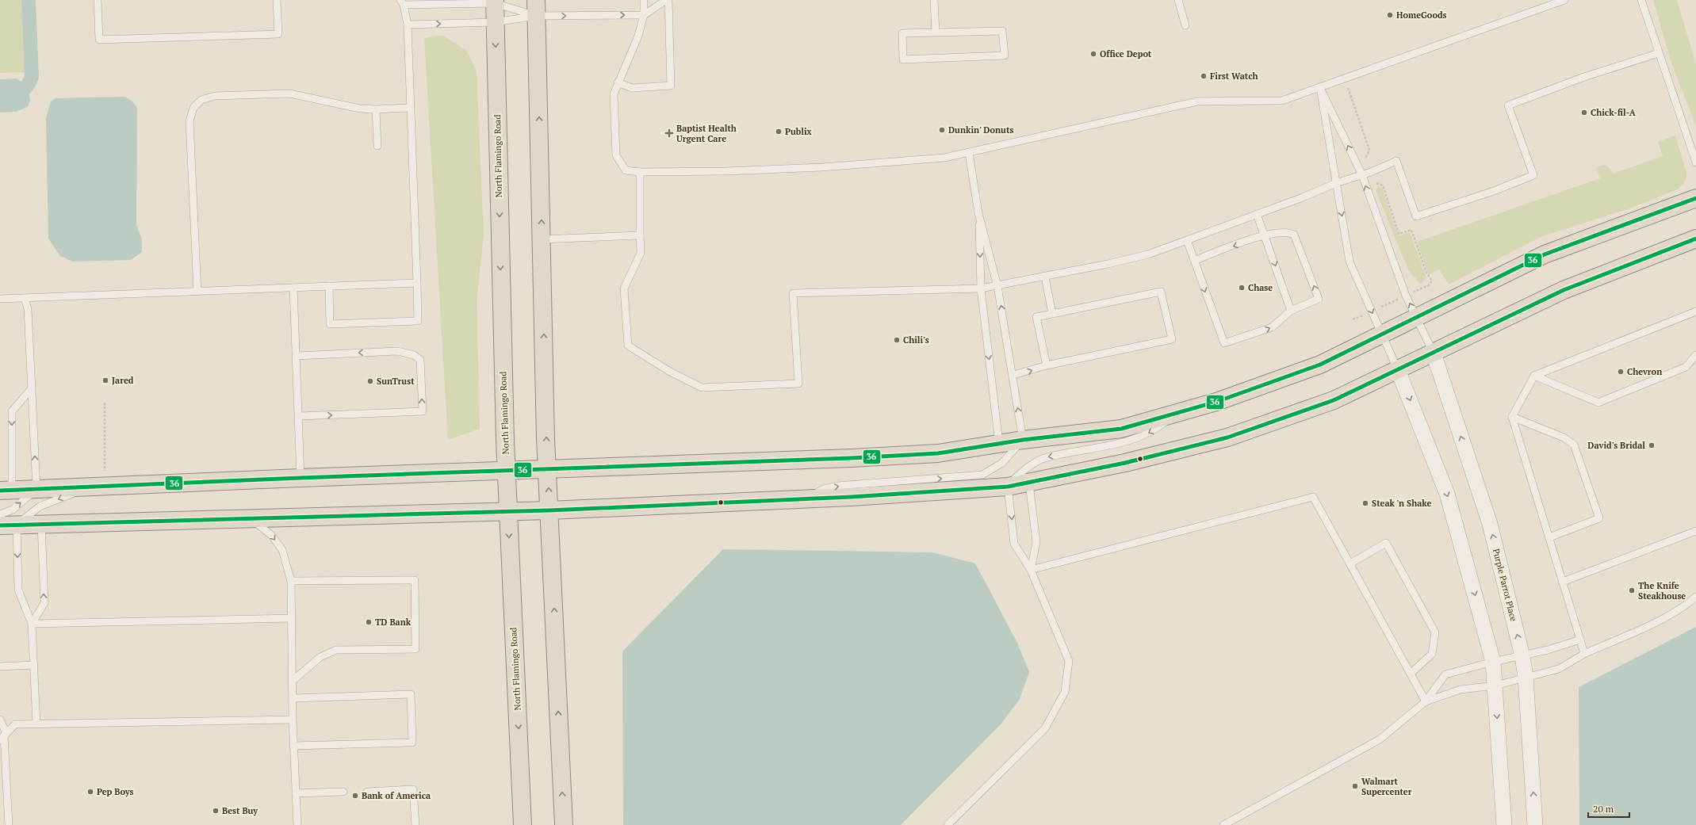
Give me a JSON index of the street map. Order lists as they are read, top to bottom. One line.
{"streets":{"highway":["North Flamingo Road"],"street":["Purple Parrot Place"]},"places":{"other":["HomeGoods","Office Depot","First Watch","Chick-fil-A","Dunkin' Donuts","Publix","Chase","Chili's","Chevron","Jared","SunTrust","David's Bridal","Steak 'n Shake","The Knife Steakhouse","TD Bank","Walmart Supercenter","Pep Boys","Bank of America","Best Buy"],"health":["Baptist Health Urgent Care"]},"lines":["transit line 36"],"scale_bar":"20 m"}
